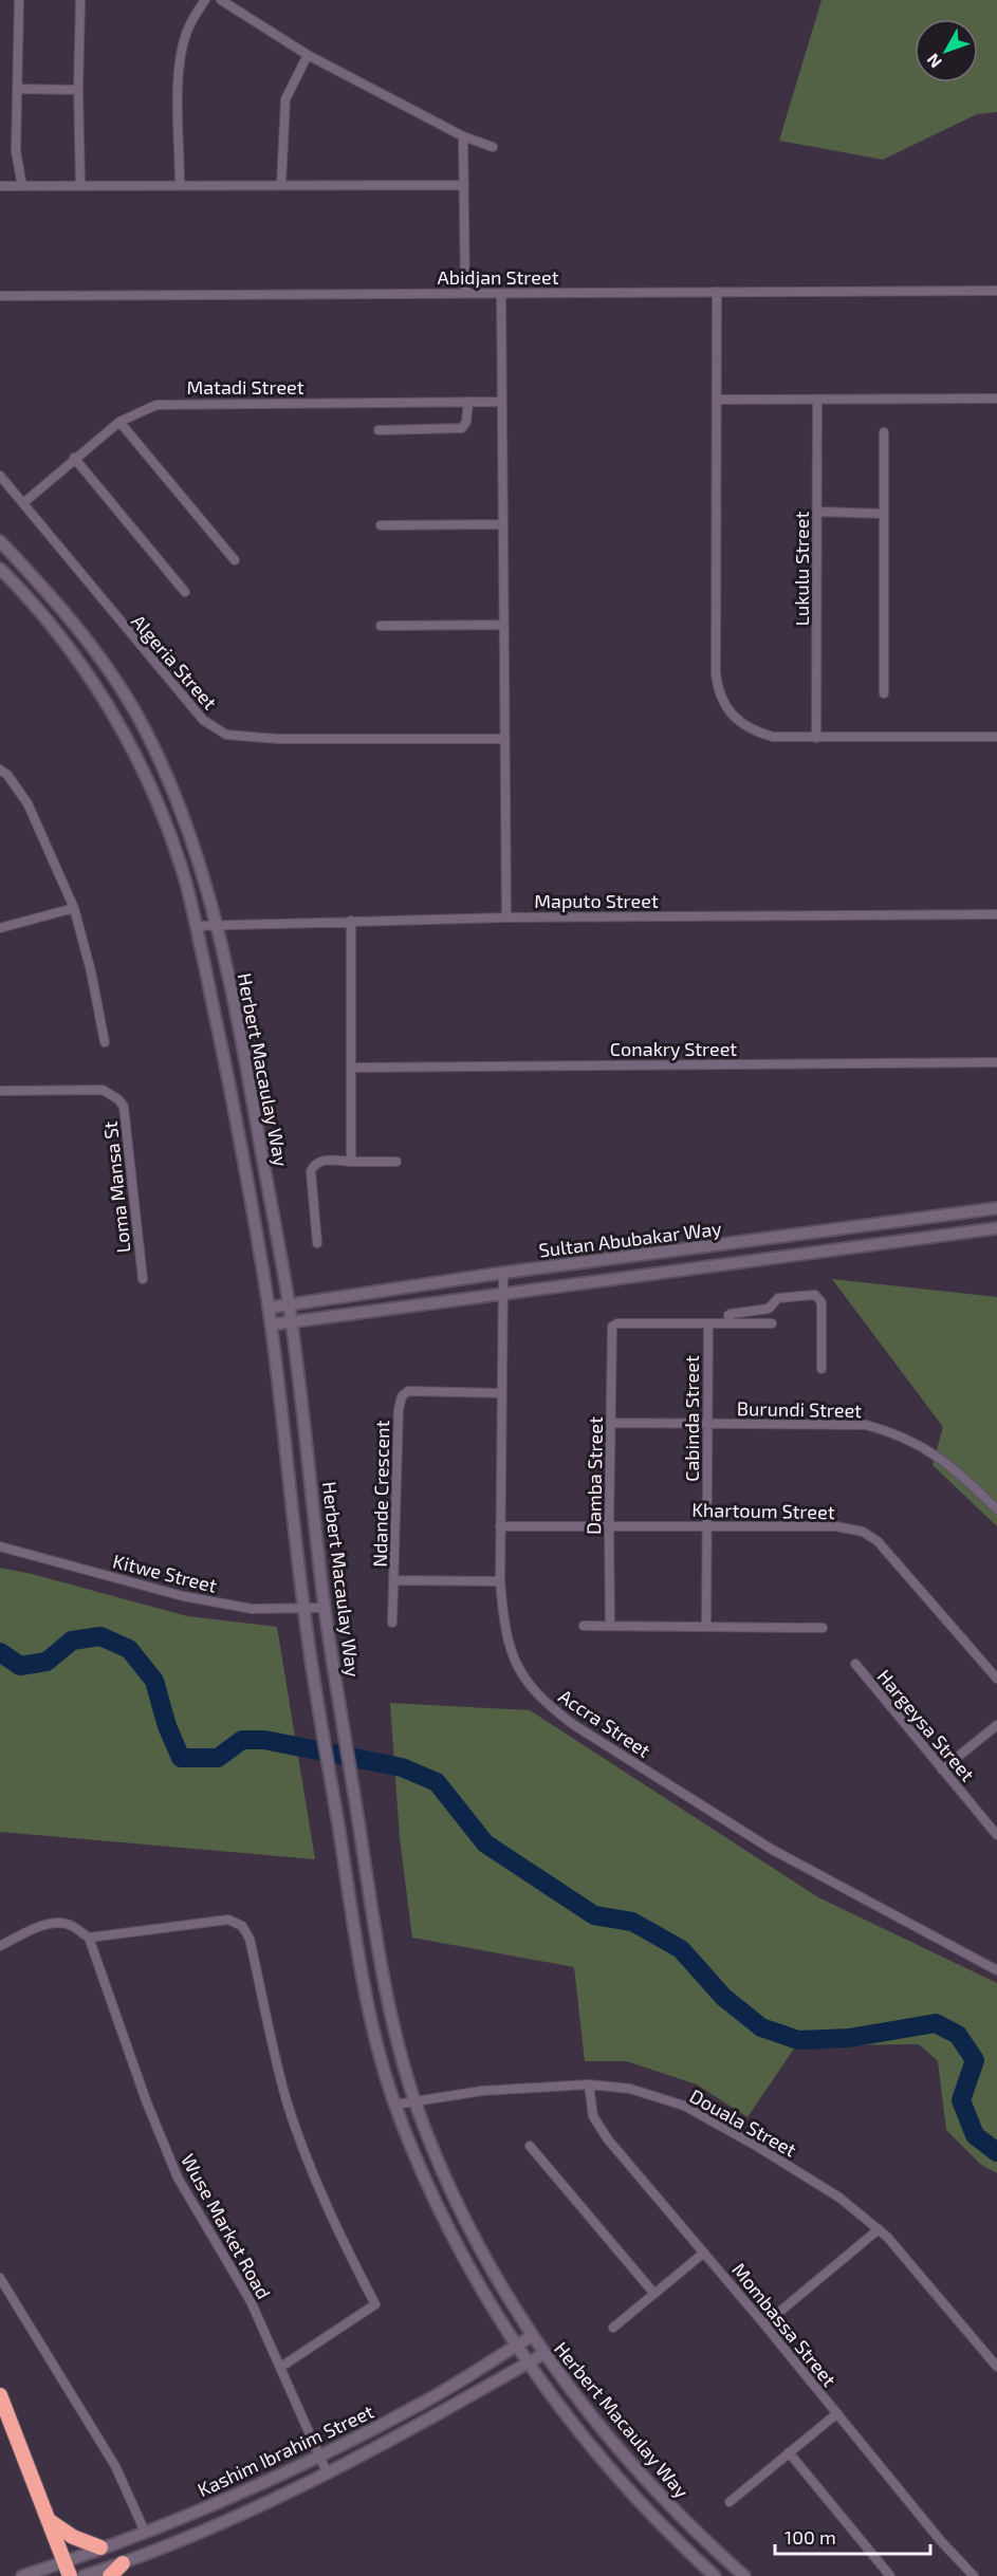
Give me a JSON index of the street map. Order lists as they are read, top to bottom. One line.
{"streets":{"main road":["Herbert Macaulay Way","Sultan Abubakar Way","Kashim Ibrahim Street"],"street":["Abidjan Street","Matadi Street","Lukulu Street","Algeria Street","Maputo Street","Conakry Street","Loma Mansa St","Burundi Street","Cabinda Street","Damba Street","Ndande Crescent","Khartoum Street","Kitwe Street","Accra Street","Hargeysa Street","Douala Street","Wuse Market Road","Mombassa Street"]},"crossings":[["Matadi Street","Algeria Street"],["Maputo Street","Herbert Macaulay Way"],["Herbert Macaulay Way","Sultan Abubakar Way"],["Herbert Macaulay Way","Kitwe Street"],["Herbert Macaulay Way","Douala Street"],["Herbert Macaulay Way","Kashim Ibrahim Street"],["Sultan Abubakar Way","Accra Street"],["Burundi Street","Cabinda Street"],["Burundi Street","Damba Street"],["Cabinda Street","Damba Street"],["Cabinda Street","Khartoum Street"],["Damba Street","Khartoum Street"],["Ndande Crescent","Accra Street"],["Khartoum Street","Accra Street"],["Douala Street","Mombassa Street"],["Wuse Market Road","Kashim Ibrahim Street"]],"scale_bar":"100 m","north":"bottom left"}
